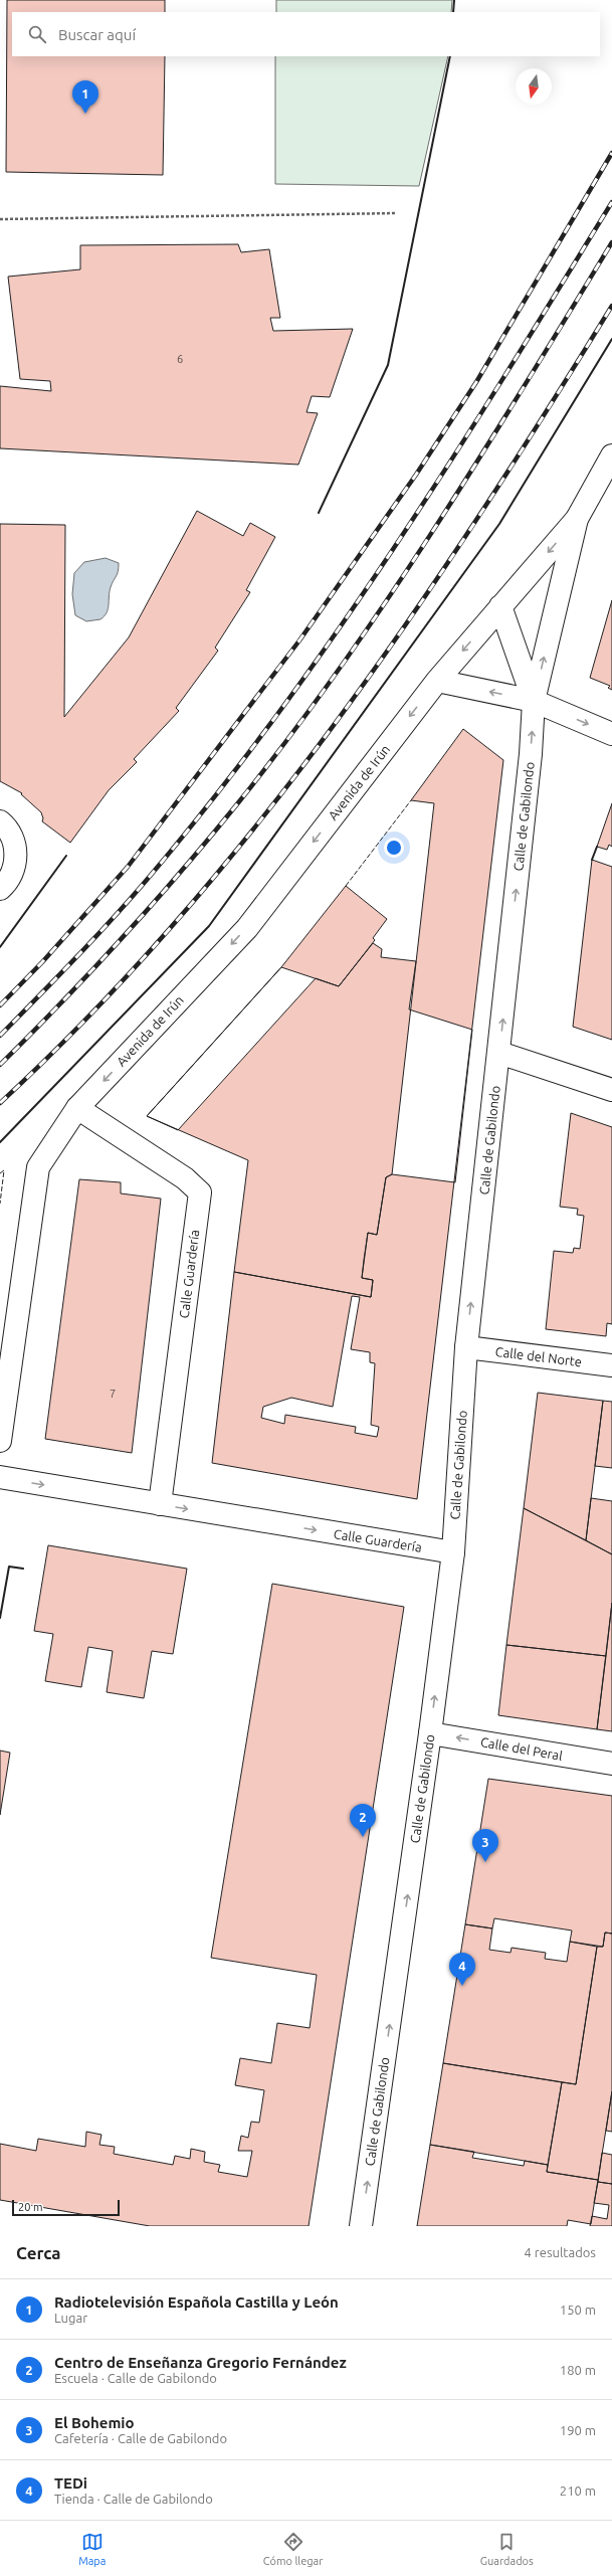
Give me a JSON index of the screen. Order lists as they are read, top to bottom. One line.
{"streets":{"street":["Avenida de Irún","Calle de Gabilondo","Calle Guardería","Calle del Norte","Calle del Peral"]},"crossings":[["Avenida de Irún","Calle de Gabilondo"],["Avenida de Irún","Calle Guardería"],["Calle de Gabilondo","Calle Guardería"],["Calle de Gabilondo","Calle del Norte"],["Calle de Gabilondo","Calle del Peral"]],"one_way":["Calle de Gabilondo","Calle Guardería","Calle del Peral"],"house_numbers":["6","7"],"scale_bar":"20 m","north":"bottom","page":{"search":"Buscar aquí","pins":["1","2","3","4"],"scale":"20 m","heading":["Cerca","4 resultados"],"list":[{"mark":"1","name":"Radiotelevisión Española Castilla y León","note":"Lugar","value":"150 m"},{"mark":"2","name":"Centro de Enseñanza Gregorio Fernández","note":"Escuela · Calle de Gabilondo","value":"180 m"},{"mark":"3","name":"El Bohemio","note":"Cafetería · Calle de Gabilondo","value":"190 m"},{"mark":"4","name":"TEDi","note":"Tienda · Calle de Gabilondo","value":"210 m"}],"nav":["Mapa","Cómo llegar","Guardados"]}}
